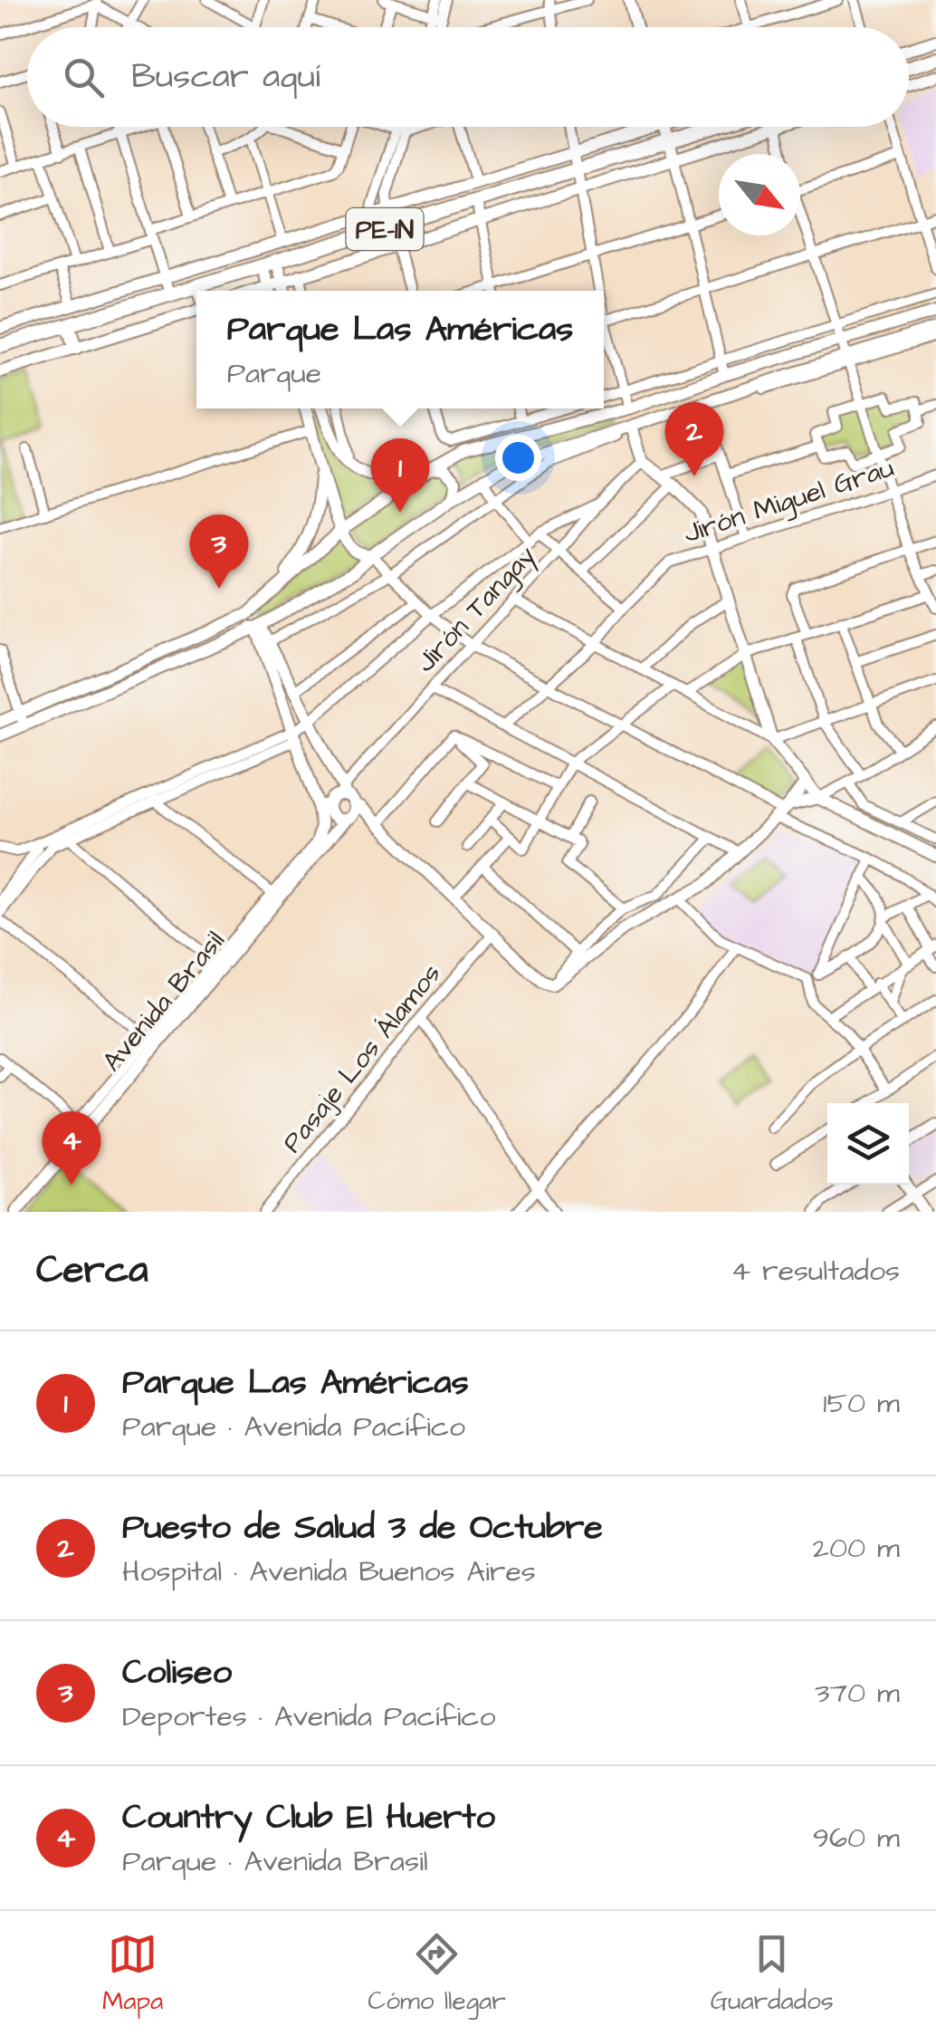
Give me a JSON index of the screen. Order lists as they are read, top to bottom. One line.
{"streets":{"highway":["PE-1N"],"main road":["Avenida Brasil"],"street":["Jirón Miguel Grau","Jirón Tangay","Pasaje Los Álamos"]},"crossings":[["Jirón Tangay","Avenida Brasil"]],"north":"bottom right","page":{"search":"Buscar aquí","popup":["Parque Las Américas","Parque"],"pins":["2","1","3","4"],"heading":["Cerca","4 resultados"],"list":[{"mark":"1","name":"Parque Las Américas","note":"Parque · Avenida Pacífico","value":"150 m"},{"mark":"2","name":"Puesto de Salud 3 de Octubre","note":"Hospital · Avenida Buenos Aires","value":"200 m"},{"mark":"3","name":"Coliseo","note":"Deportes · Avenida Pacífico","value":"370 m"},{"mark":"4","name":"Country Club El Huerto","note":"Parque · Avenida Brasil","value":"960 m"}],"nav":["Mapa","Cómo llegar","Guardados"]}}
